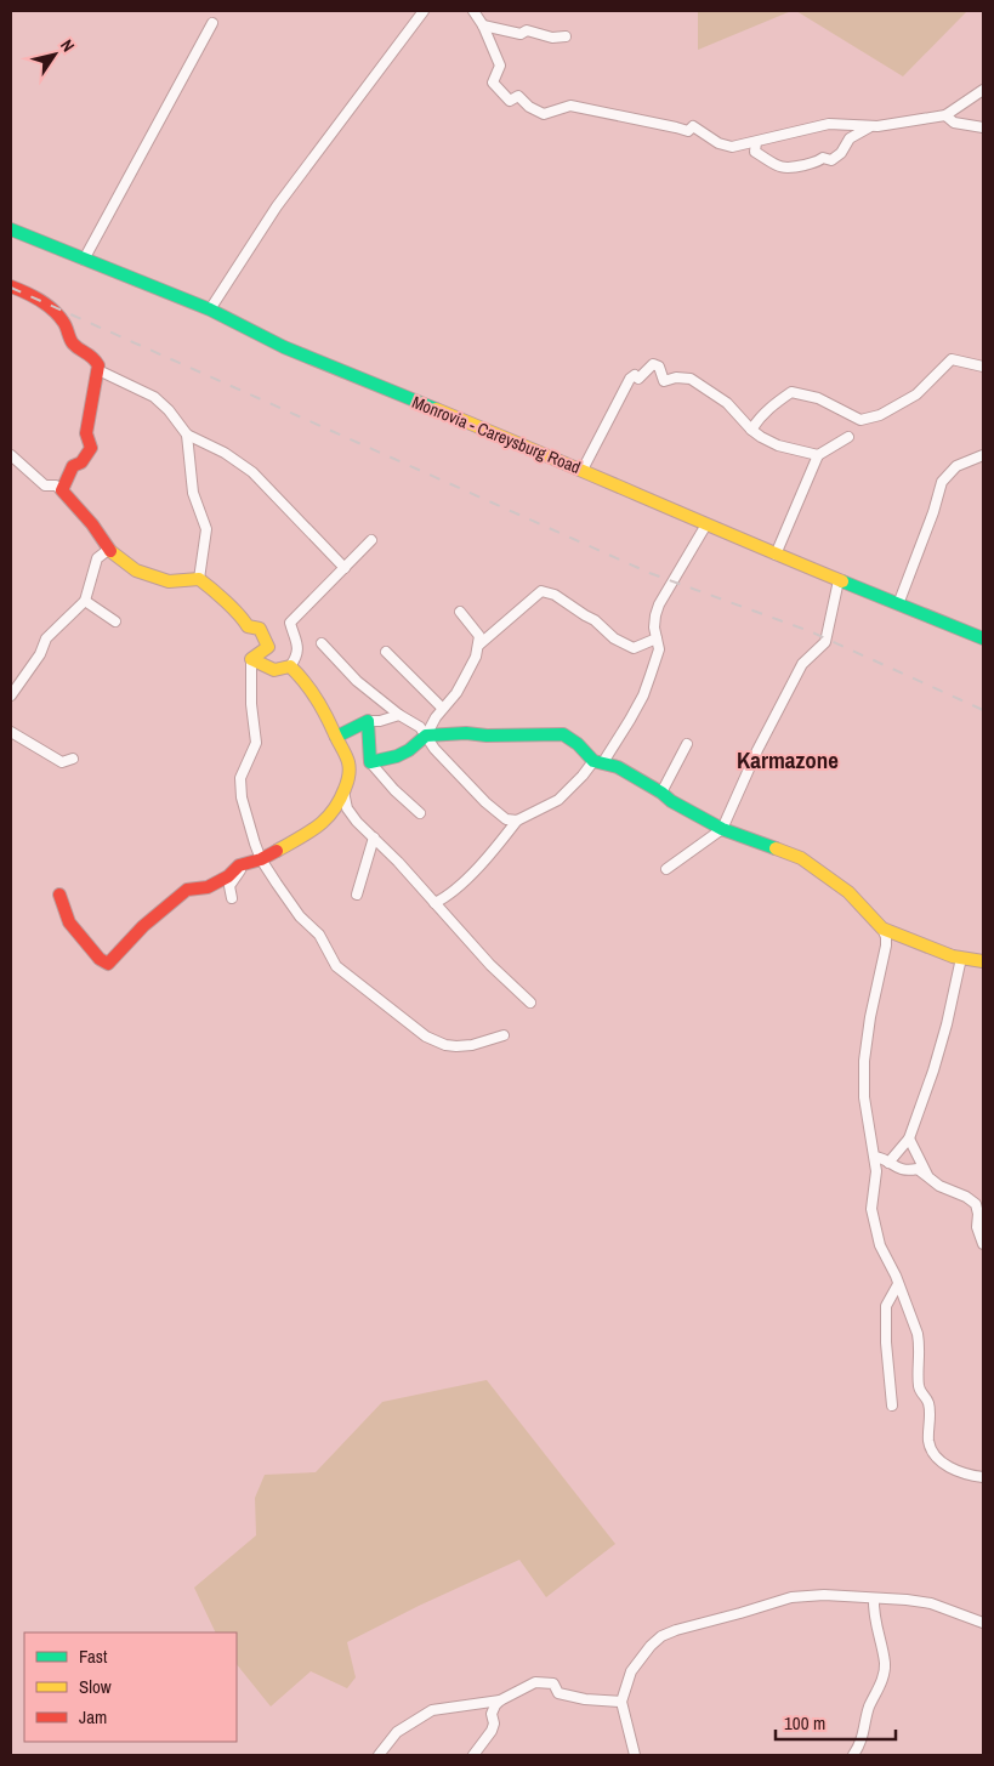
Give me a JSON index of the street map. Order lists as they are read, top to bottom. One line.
{"streets":{"street":["Monrovia - Careysburg Road"]},"districts":["Karmazone"],"legend":["Fast","Slow","Jam"],"scale_bar":"100 m","north":"top right"}
